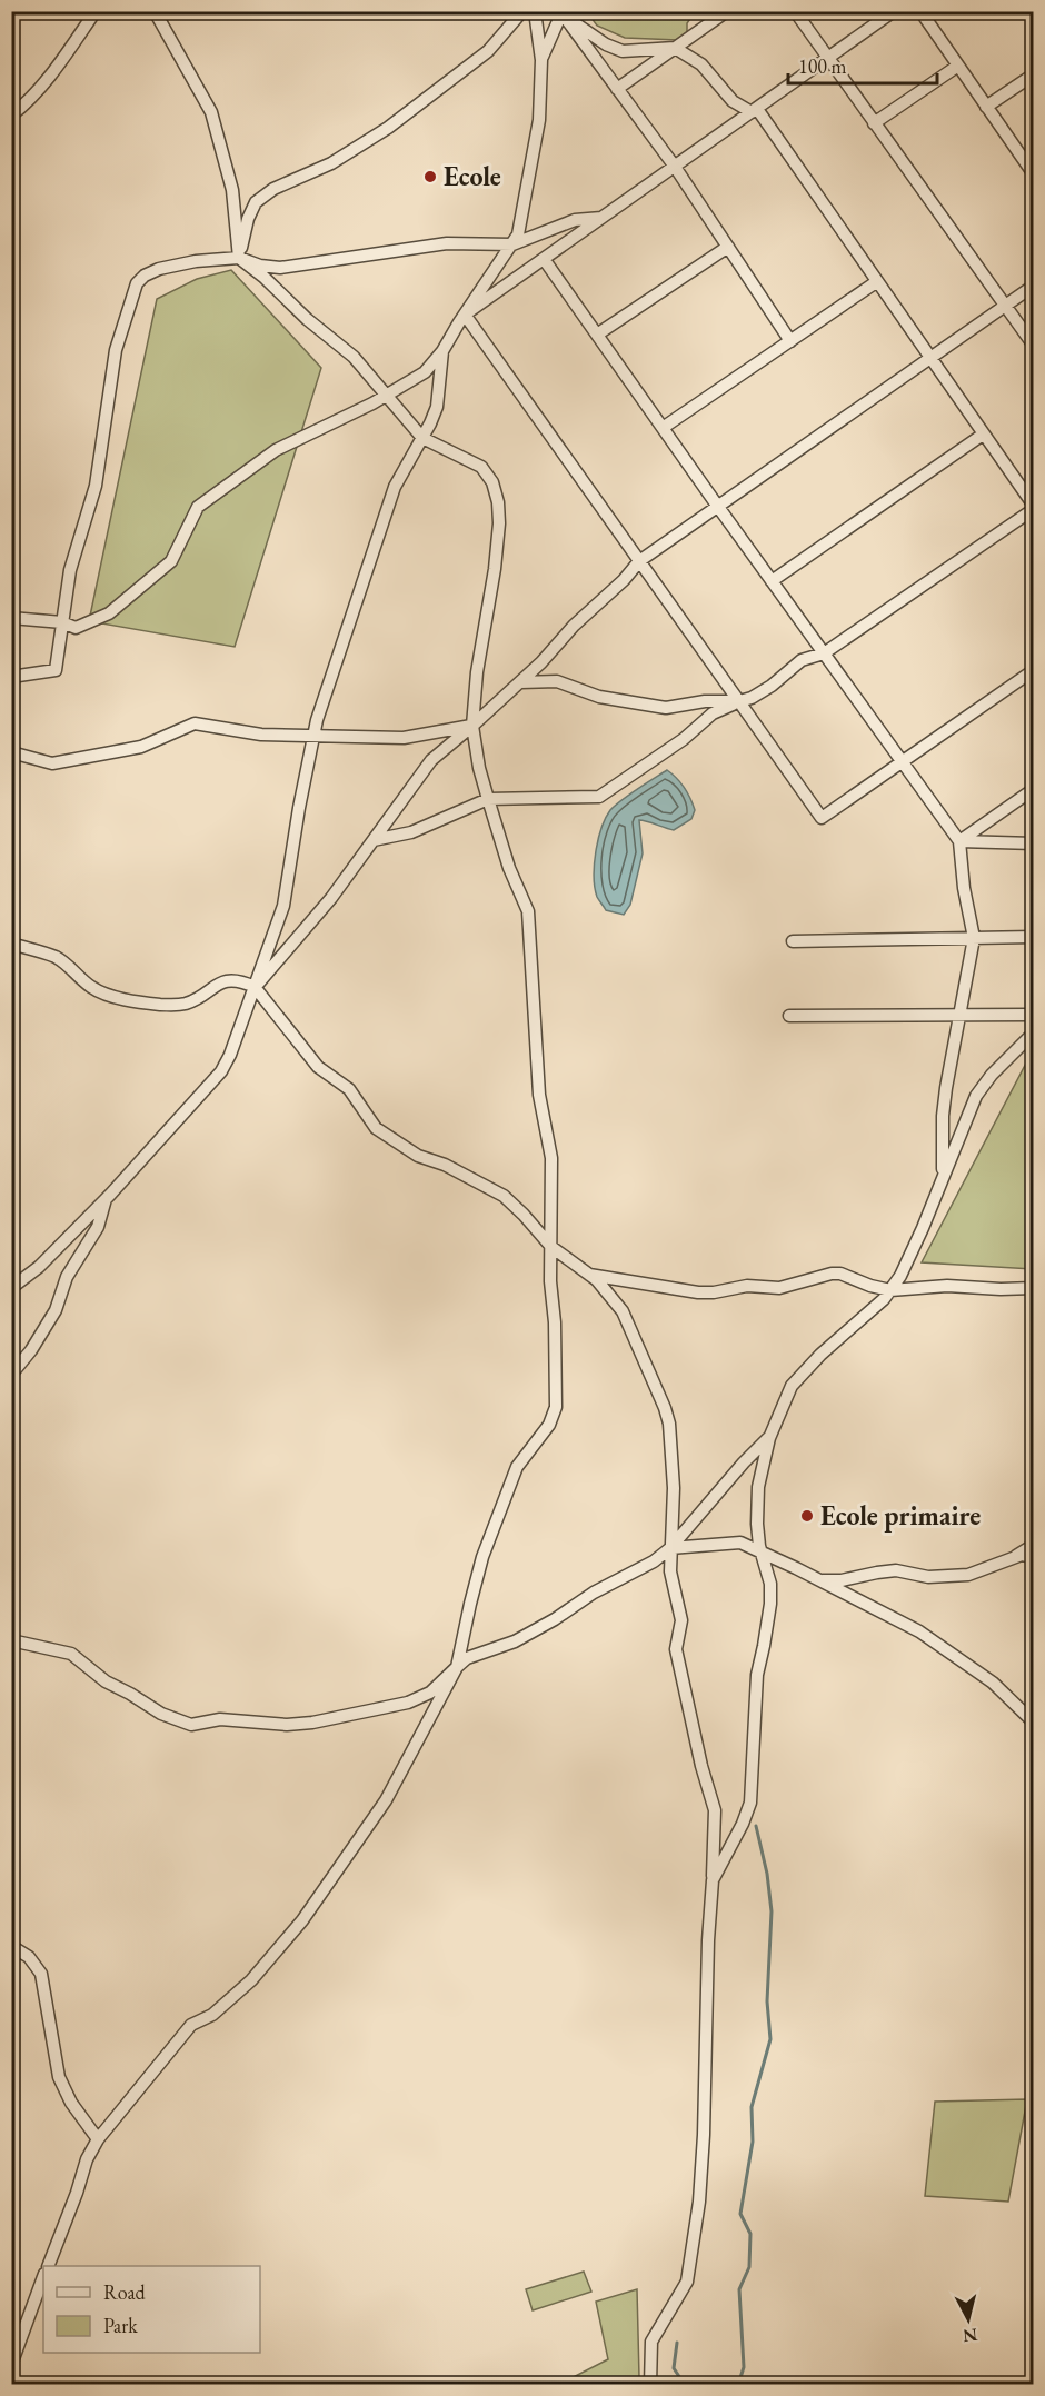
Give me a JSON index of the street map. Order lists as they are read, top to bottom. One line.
{"places":["Ecole","Ecole primaire"],"legend":["Road","Park"],"scale_bar":"100 m","north":"bottom"}
